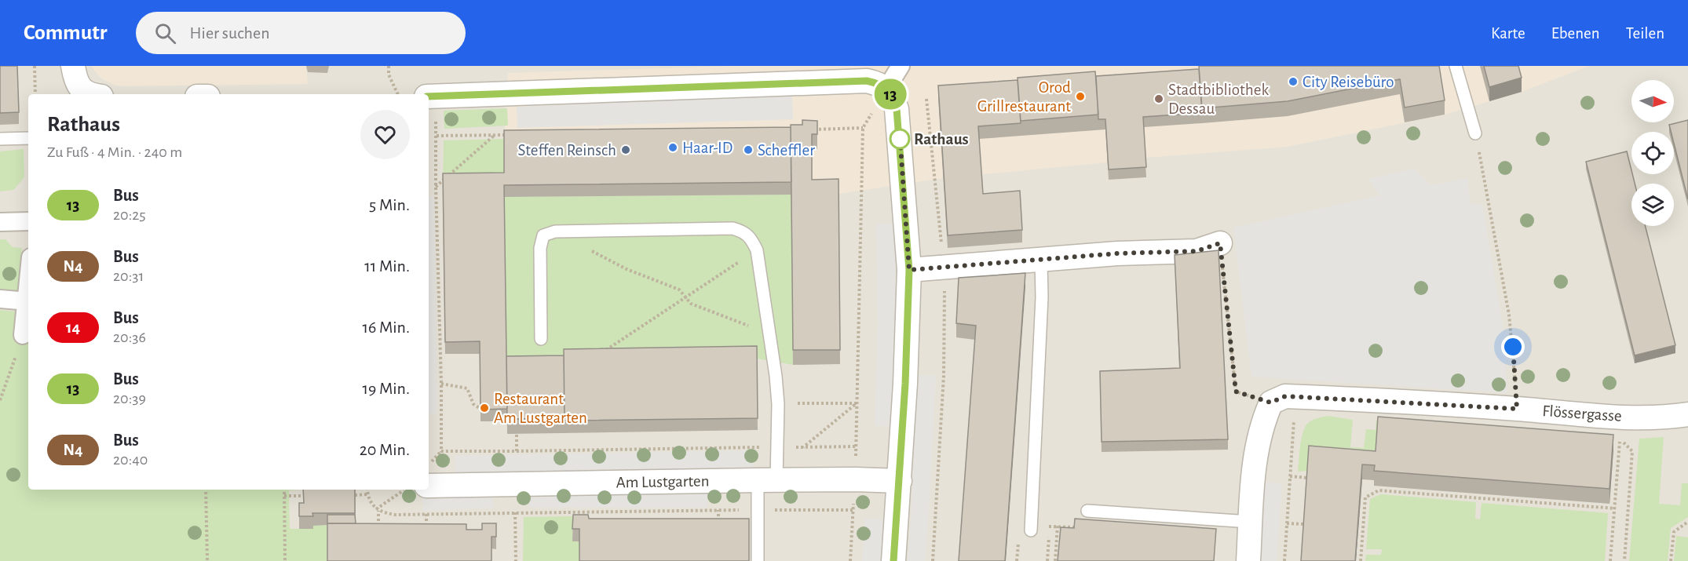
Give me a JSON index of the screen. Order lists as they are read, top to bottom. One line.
{"streets":{"street":["Flössergasse","Am Lustgarten"]},"places":["City Reisebüro","Orod Grillrestaurant","Stadtbibliothek Dessau","Rathaus","Haar-ID","Steffen Reinsch","Scheffler","Restaurant Am Lustgarten"],"lines":["bus line 13"],"north":"right","page":{"header":"Commutr","search":"Hier suchen","nav":["Karte","Ebenen","Teilen"],"on_map":"13","heading":["Rathaus","Zu Fuß · 4 Min. · 240 m"],"list":[{"mark":"13","name":"Bus","note":"20:25","value":"5 Min."},{"mark":"N4","name":"Bus","note":"20:31","value":"11 Min."},{"mark":"14","name":"Bus","note":"20:36","value":"16 Min."},{"mark":"13","name":"Bus","note":"20:39","value":"19 Min."},{"mark":"N4","name":"Bus","note":"20:40","value":"20 Min."}]}}
